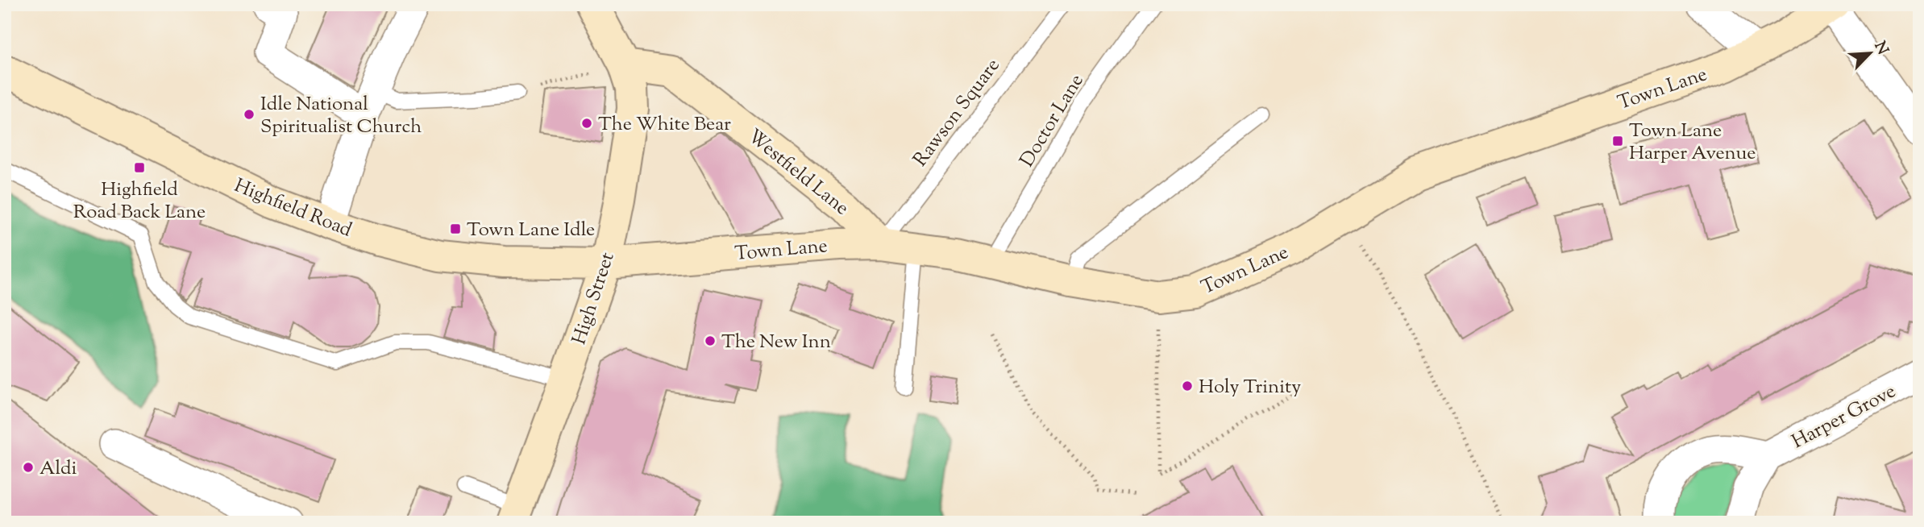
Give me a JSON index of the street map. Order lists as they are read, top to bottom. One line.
{"streets":{"street":["Town Lane","Westfield Lane","Highfield Road","High Street","Harper Grove"],"lane":["Rawson Square","Doctor Lane"]},"crossings":[["Town Lane","Rawson Square"],["Town Lane","Doctor Lane"],["Town Lane","Westfield Lane"],["Town Lane","Highfield Road"],["Town Lane","High Street"],["Rawson Square","Westfield Lane"],["Westfield Lane","High Street"],["Highfield Road","High Street"]],"places":{"other":["Idle National Spiritualist Church","The White Bear","The New Inn","Holy Trinity","Aldi"],"transit":["Town Lane Harper Avenue","Highfield Road Back Lane","Town Lane Idle"]},"north":"top right"}
